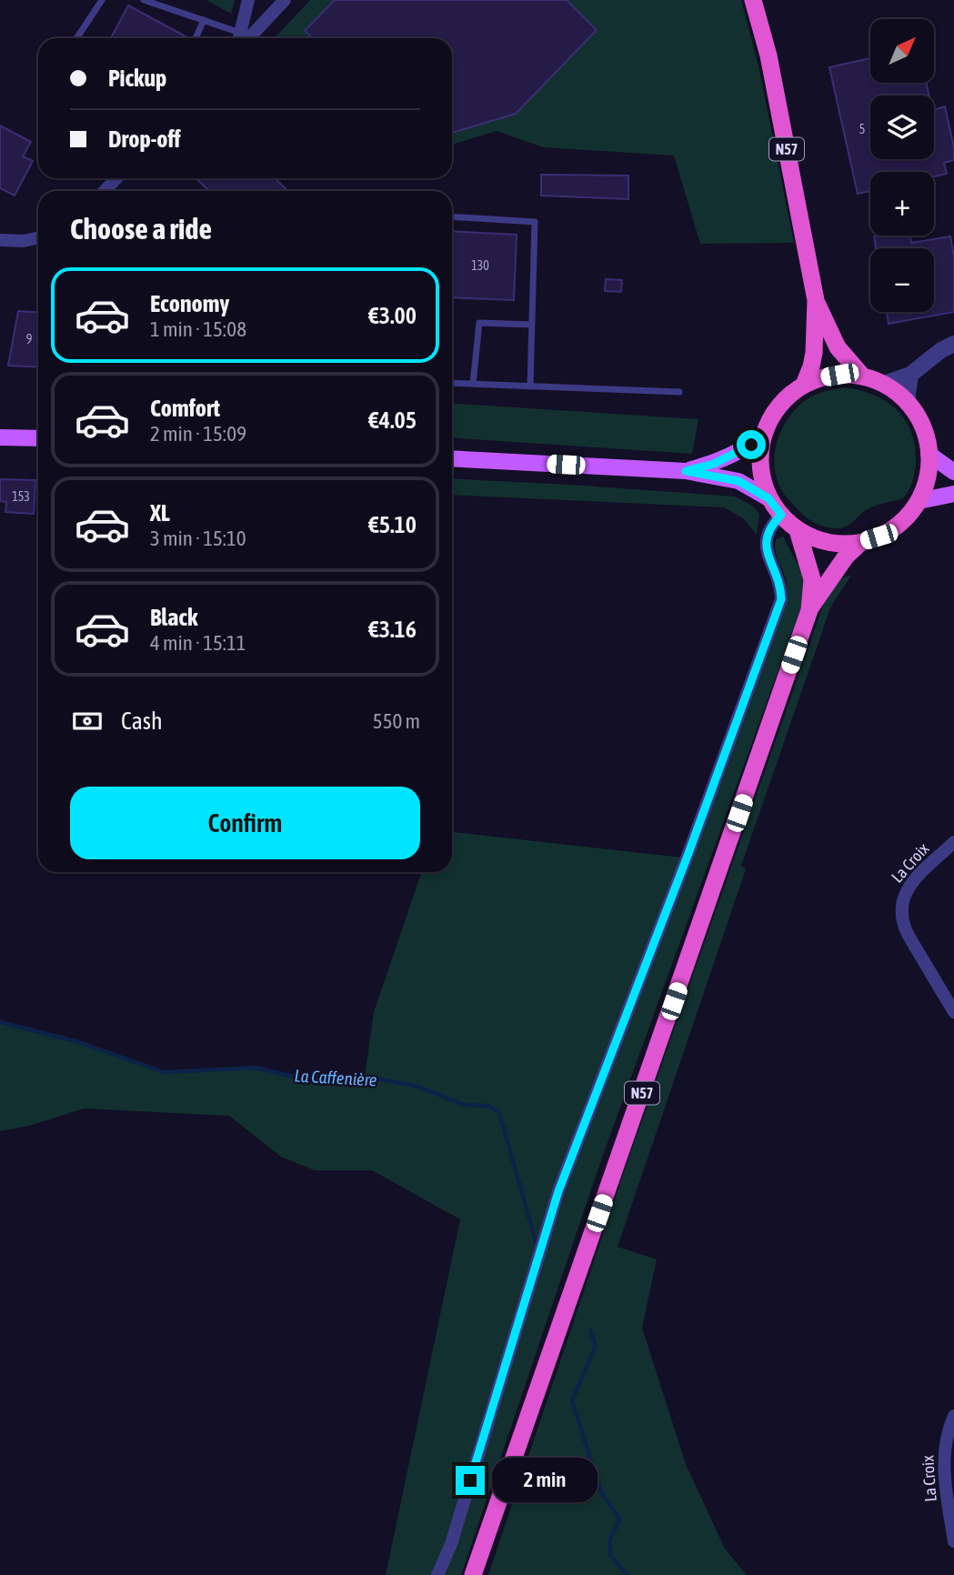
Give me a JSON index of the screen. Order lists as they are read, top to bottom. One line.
{"streets":{"highway":["N57"],"street":["La Croix"]},"water":["La Caffenière"],"house_numbers":["5","130","9","153"],"north":"top right","page":{"map_buttons":["+","−"],"banner":["Pickup","Drop-off"],"heading":"Choose a ride","list":[{"name":"Economy","note":"1 min · 15:08","value":"€3.00"},{"name":"Comfort","note":"2 min · 15:09","value":"€4.05"},{"name":"XL","note":"3 min · 15:10","value":"€5.10"},{"name":"Black","note":"4 min · 15:11","value":"€3.16"}],"pay":["Cash","550 m"],"buttons":"Confirm","bubble":"2 min"}}
